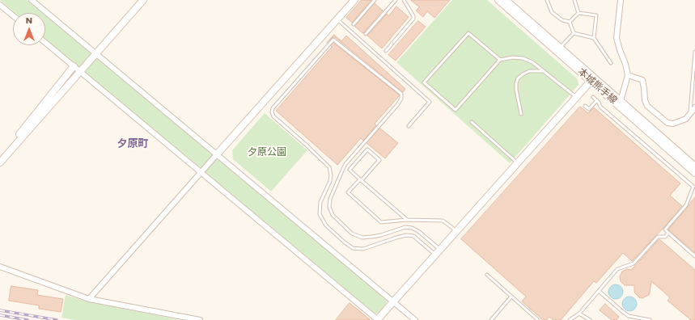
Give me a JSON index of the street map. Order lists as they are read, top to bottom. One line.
{"streets":{"street":["本城熊手線"]},"districts":["夕原町"],"parks":["夕原公園"],"north":"top"}
